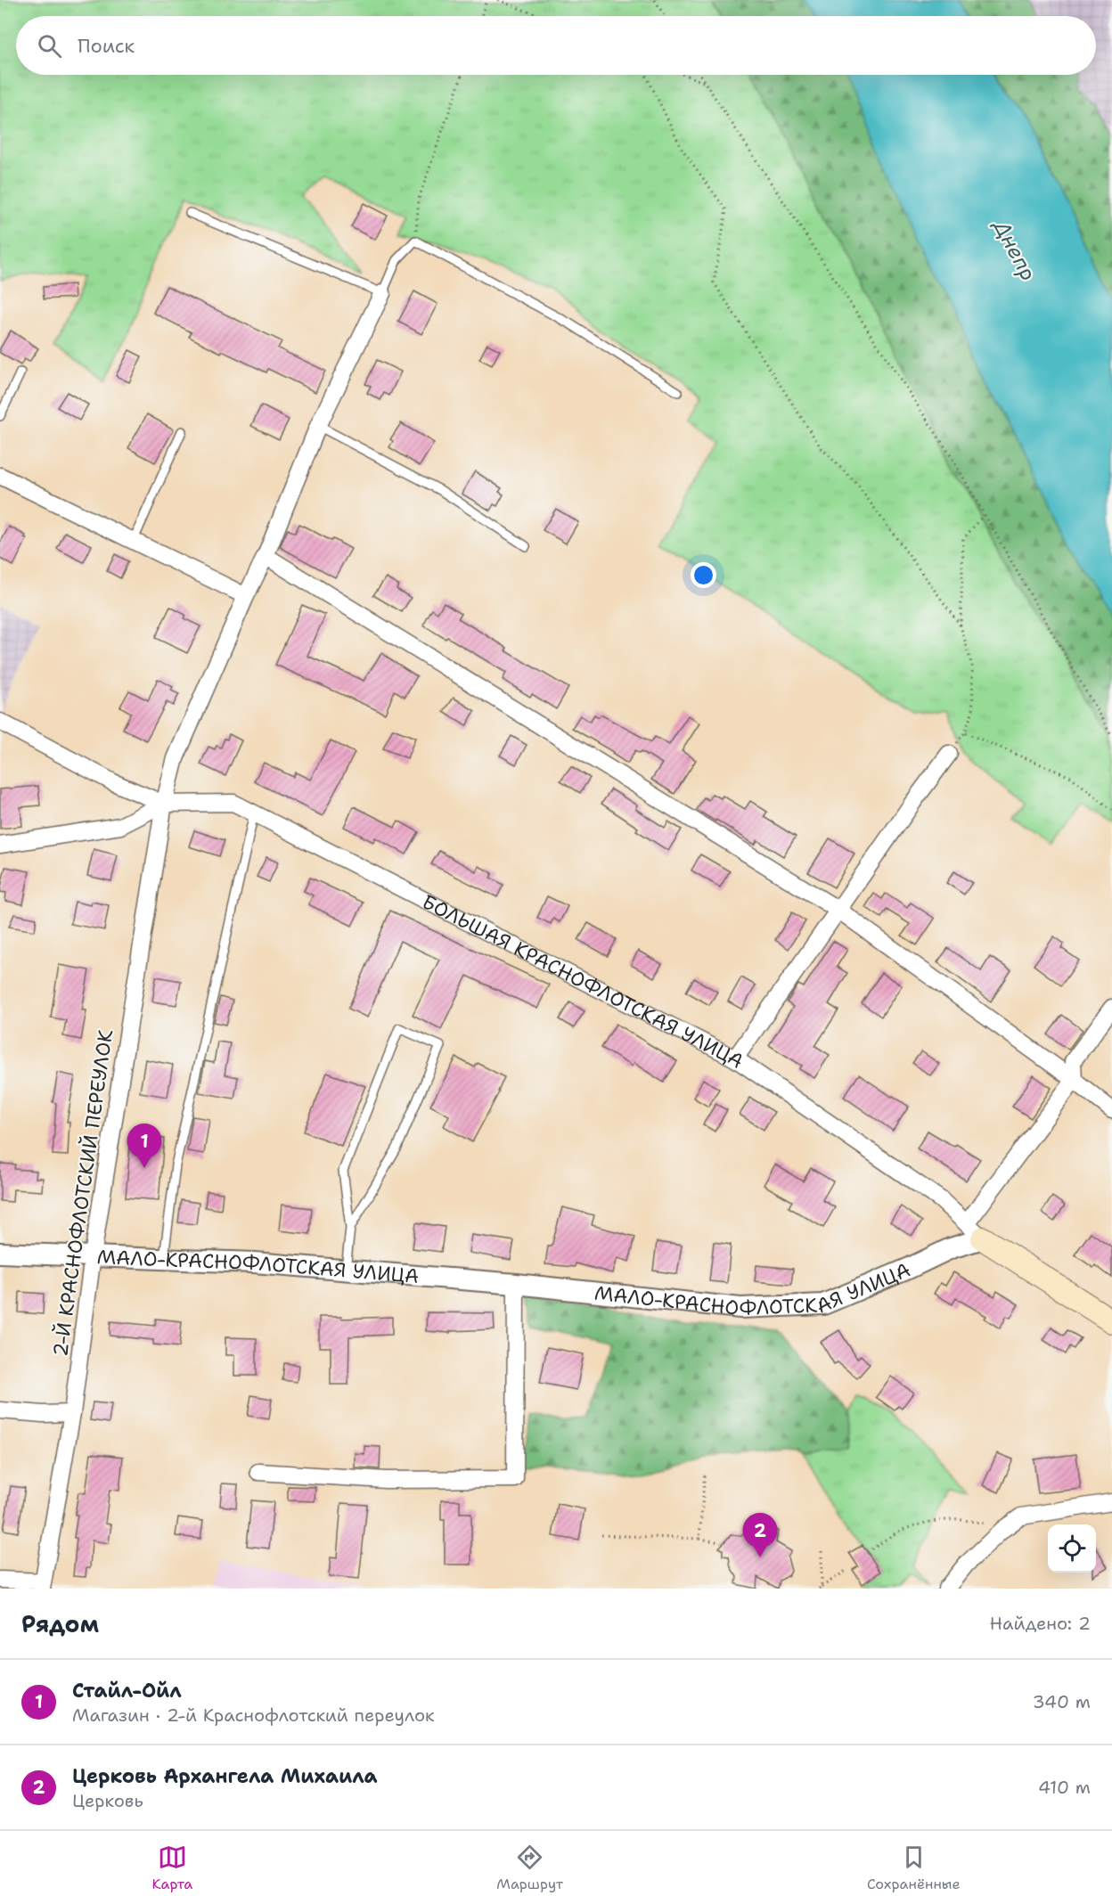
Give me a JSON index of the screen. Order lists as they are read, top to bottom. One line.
{"streets":{"main road":["БОЛЬШАЯ КРАСНОФЛОТСКАЯ УЛИЦА"],"street":["2-Й КРАСНОФЛОТСКИЙ ПЕРЕУЛОК","МАЛО-КРАСНОФЛОТСКАЯ УЛИЦА"]},"crossings":[["БОЛЬШАЯ КРАСНОФЛОТСКАЯ УЛИЦА","2-Й КРАСНОФЛОТСКИЙ ПЕРЕУЛОК"],["БОЛЬШАЯ КРАСНОФЛОТСКАЯ УЛИЦА","МАЛО-КРАСНОФЛОТСКАЯ УЛИЦА"],["2-Й КРАСНОФЛОТСКИЙ ПЕРЕУЛОК","МАЛО-КРАСНОФЛОТСКАЯ УЛИЦА"]],"water":["Днепр"],"page":{"search":"Поиск","pins":["1","2"],"heading":["Рядом","Найдено: 2"],"list":[{"mark":"1","name":"Стайл-Ойл","note":"Магазин · 2-й Краснофлотский переулок","value":"340 m"},{"mark":"2","name":"Церковь Архангела Михаила","note":"Церковь","value":"410 m"}],"nav":["Карта","Маршрут","Сохранённые"]}}
